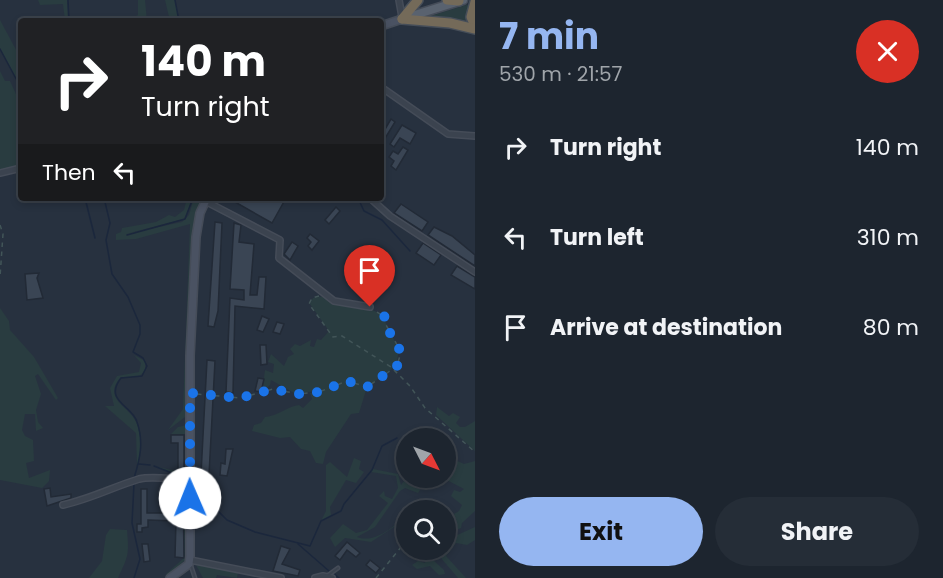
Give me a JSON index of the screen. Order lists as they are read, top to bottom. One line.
{"north":"bottom right","page":{"heading":["7 min","530 m · 21:57"],"turn":["140 m","Turn right"],"list":[{"name":"Turn right","value":"140 m"},{"name":"Turn left","value":"310 m"},{"name":"Arrive at destination","value":"80 m"}],"then":"Then","buttons":["Exit","Share"]}}
